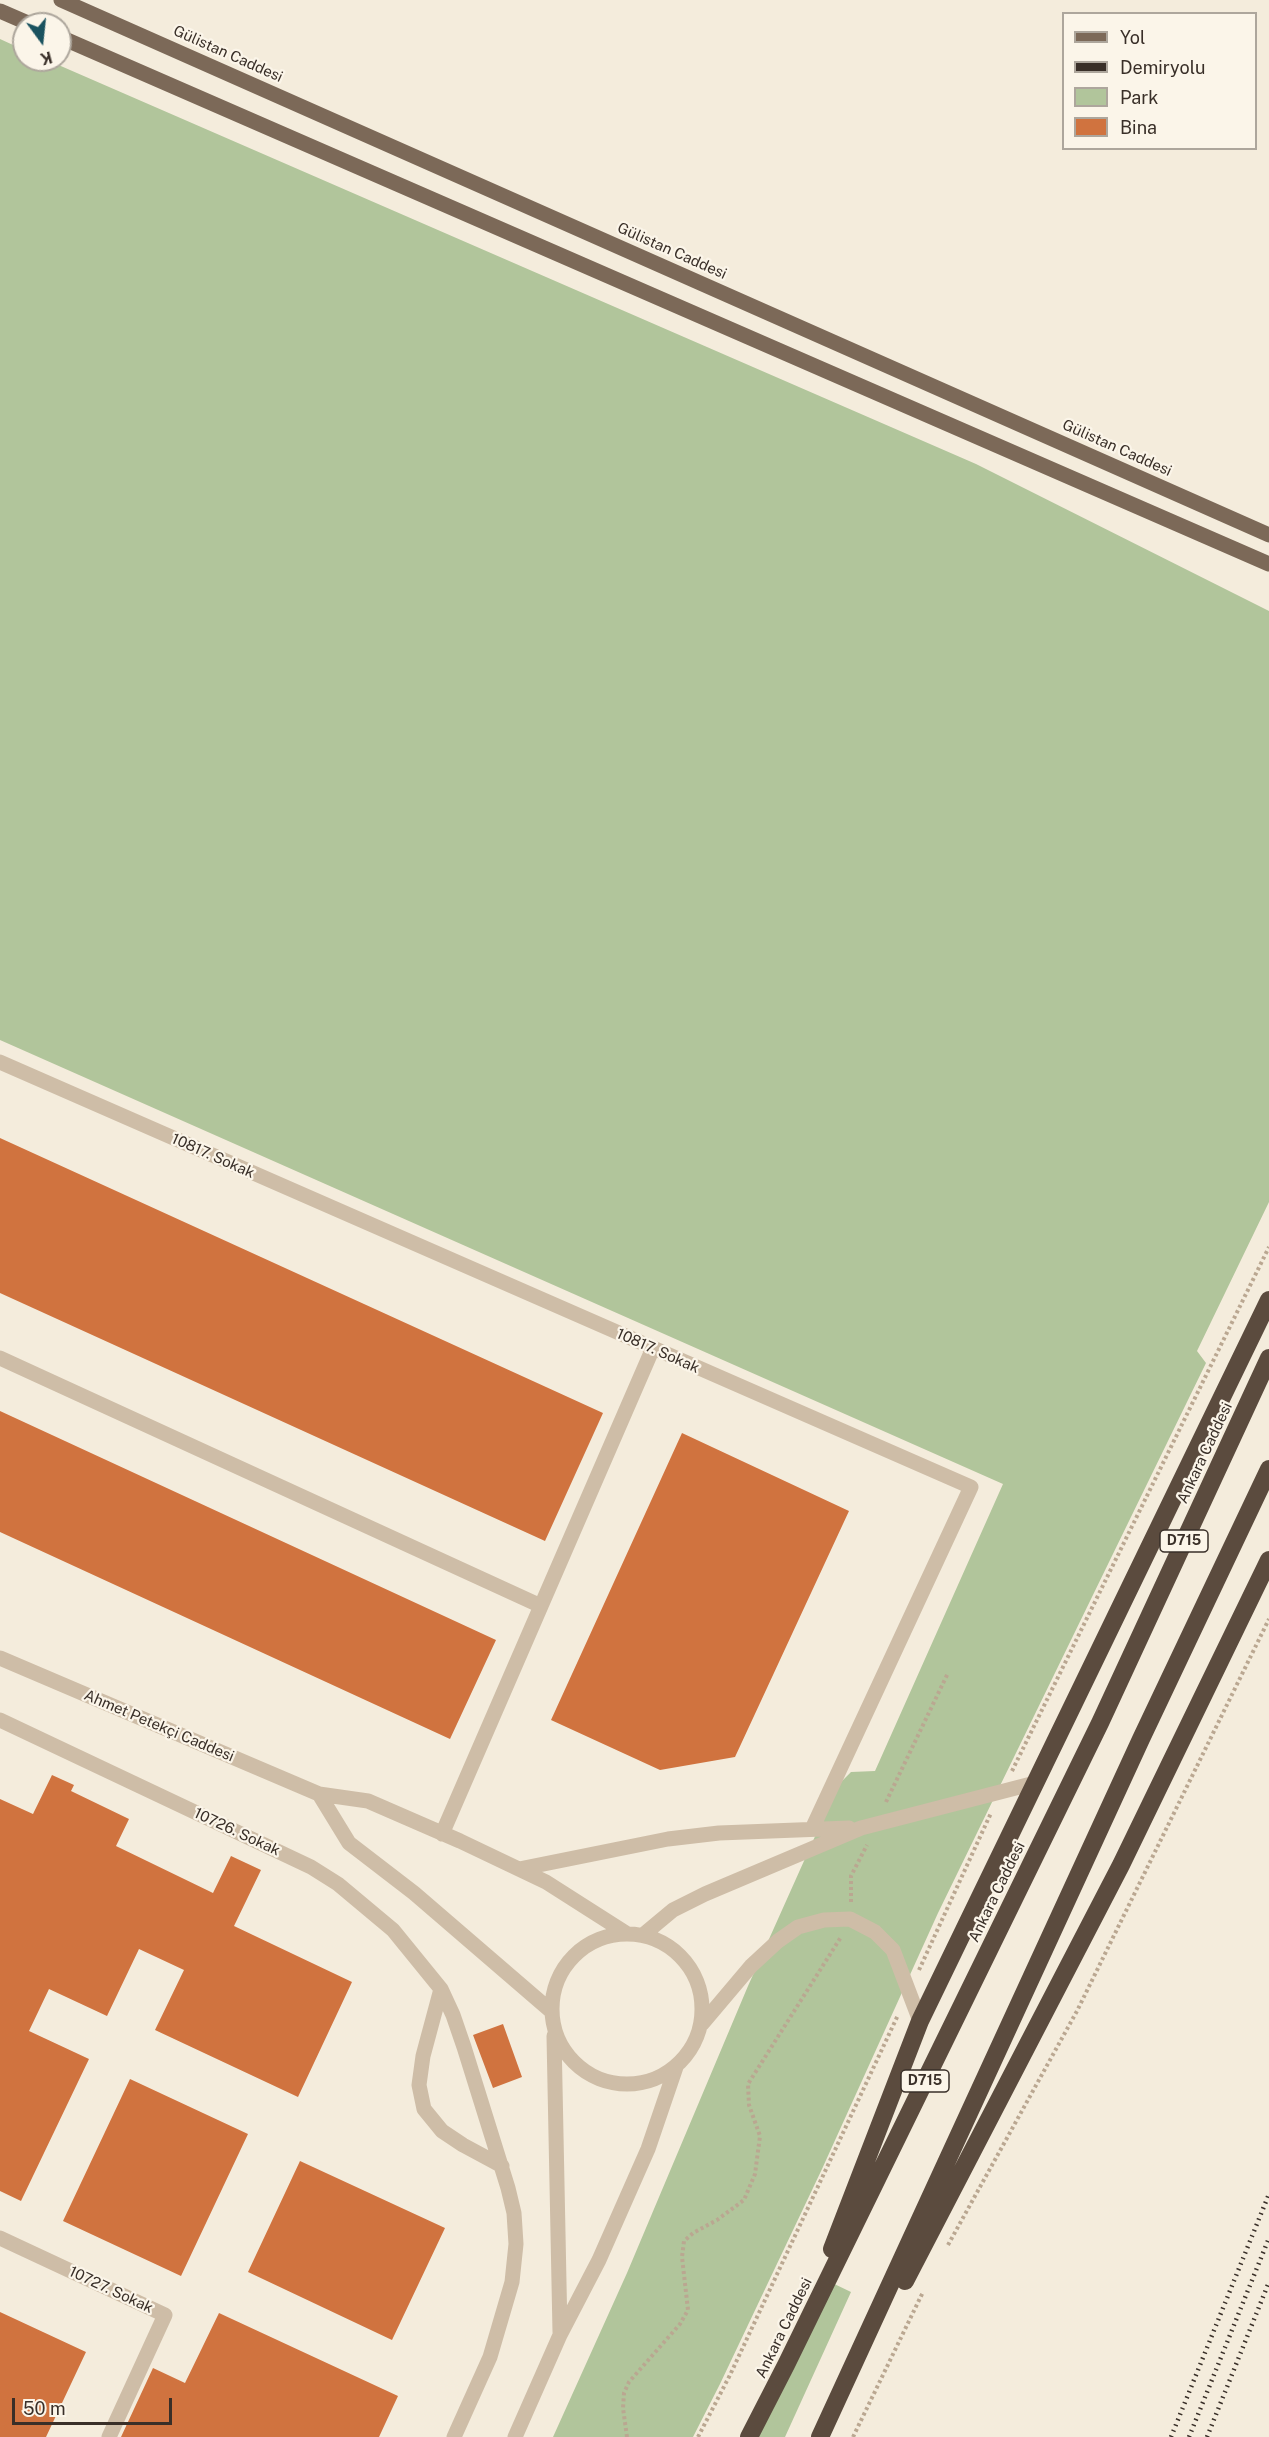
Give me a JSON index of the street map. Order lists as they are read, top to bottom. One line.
{"streets":{"highway":["Ankara Caddesi","D715"],"main road":["Gülistan Caddesi"],"street":["10817. Sokak","Ahmet Petekçi Caddesi","10726. Sokak","10727. Sokak"]},"legend":["Yol","Demiryolu","Park","Bina"],"scale_bar":"50 m","north":"bottom"}
